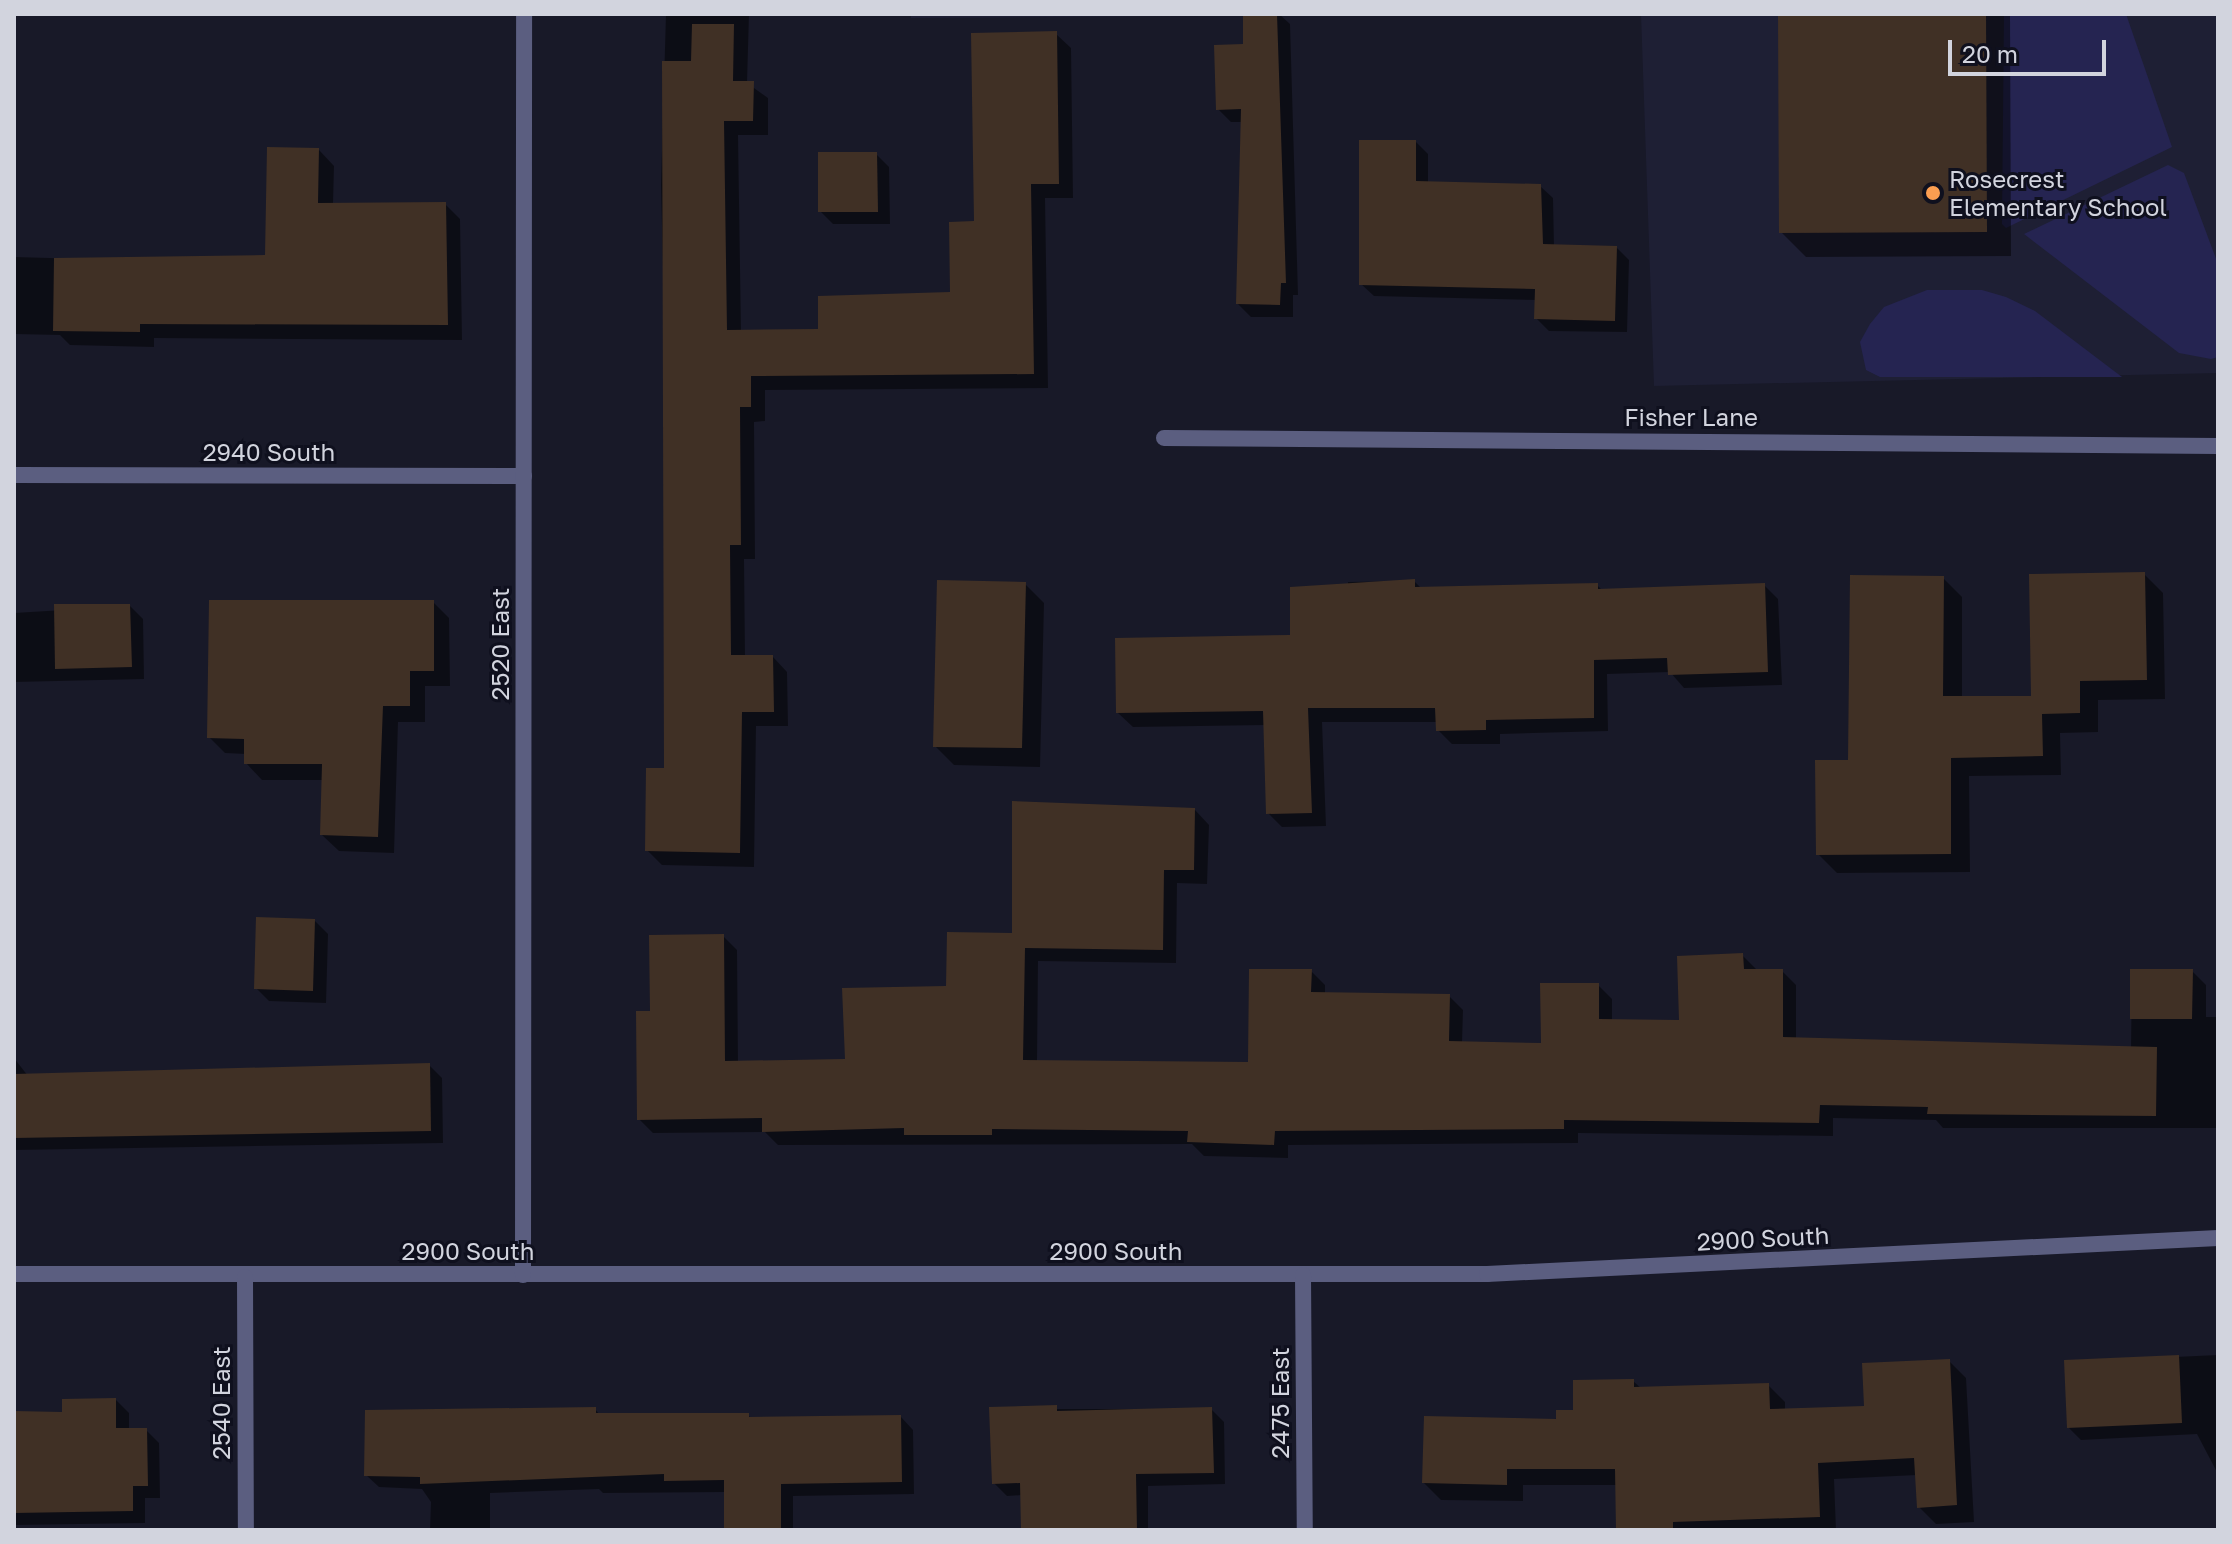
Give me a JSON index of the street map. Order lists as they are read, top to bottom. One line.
{"streets":{"street":["Fisher Lane","2940 South","2520 East","2900 South","2540 East","2475 East"]},"crossings":[["2940 South","2520 East"],["2520 East","2900 South"],["2900 South","2540 East"],["2900 South","2475 East"]],"places":["Rosecrest Elementary School"],"scale_bar":"20 m"}
